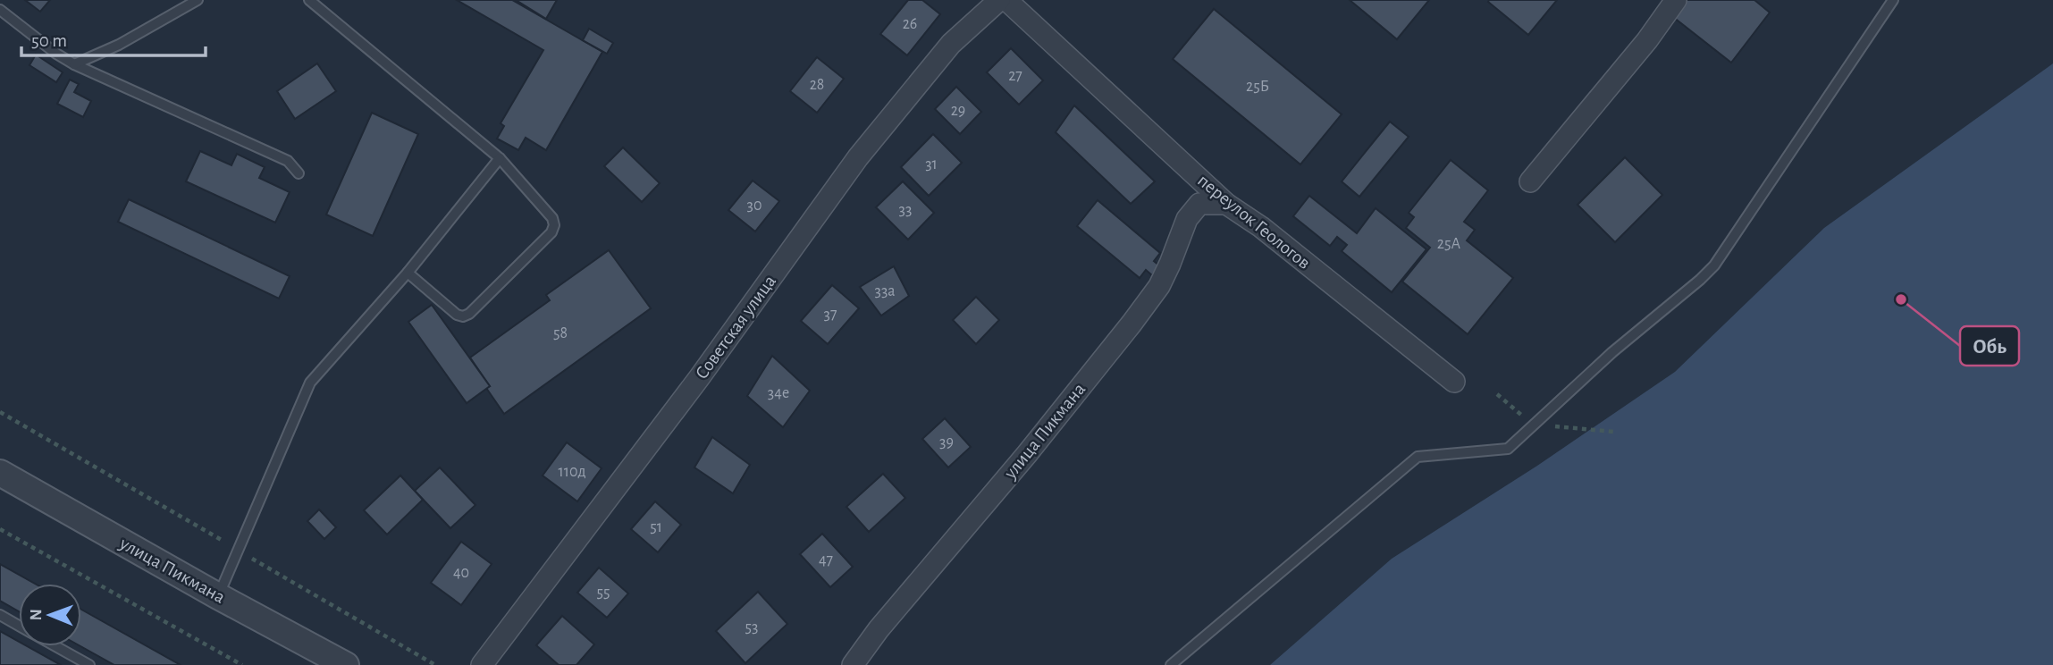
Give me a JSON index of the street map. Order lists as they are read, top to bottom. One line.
{"streets":{"street":["переулок Геологов","Советская улица","улица Пикмана"]},"crossings":[["переулок Геологов","улица Пикмана"]],"places":["Обь"],"house_numbers":["26","27","28","25Б","29","31","30","33","25А","33а","37","58","34е","39","110д","51","47","40","55","53"],"scale_bar":"50 m","north":"left"}
